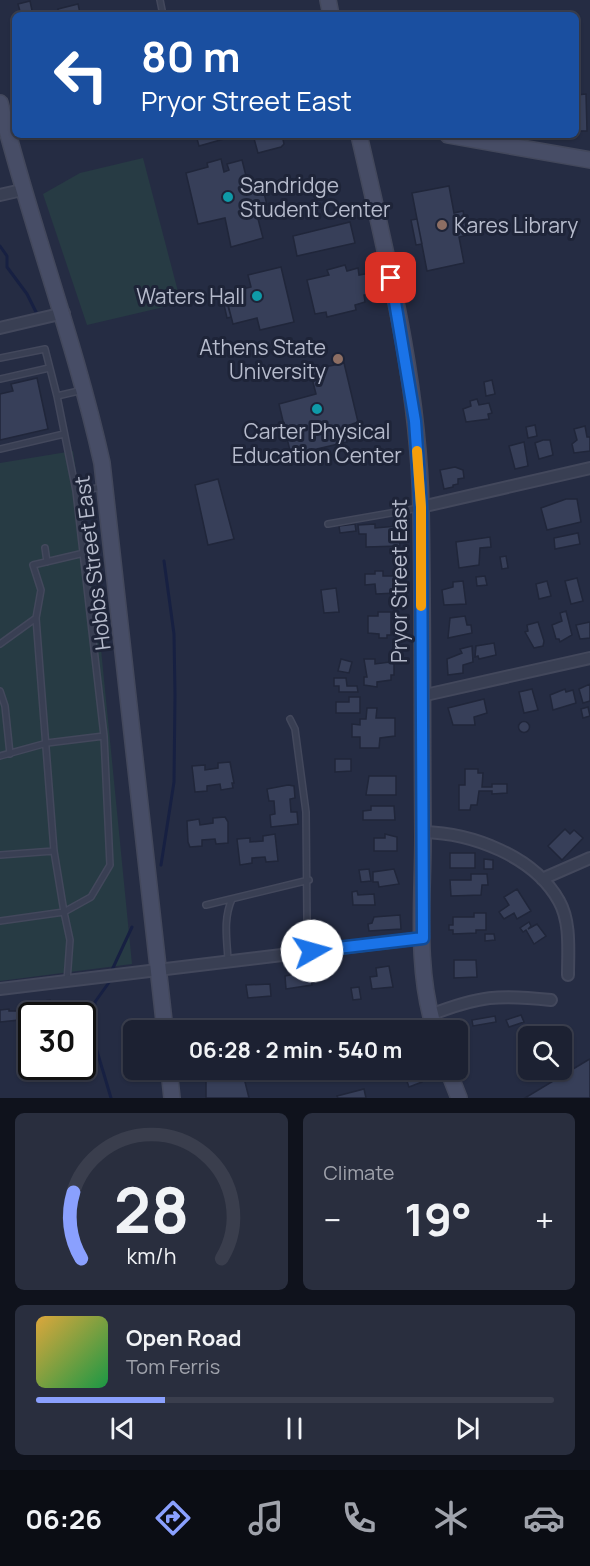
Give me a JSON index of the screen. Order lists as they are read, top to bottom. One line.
{"streets":{"street":["Hobbs Street East","Pryor Street East"]},"places":["Sandridge Student Center","Kares Library","Waters Hall","Athens State University","Carter Physical Education Center"],"page":{"turn":["80 m","Pryor Street East"],"limit":"30","trip":"06:28 · 2 min · 540 m","tile":"Climate","heat":["−","19°","+"],"song":["Open Road","Tom Ferris"],"tabs":"06:26","gauge":["28","km/h"]}}
